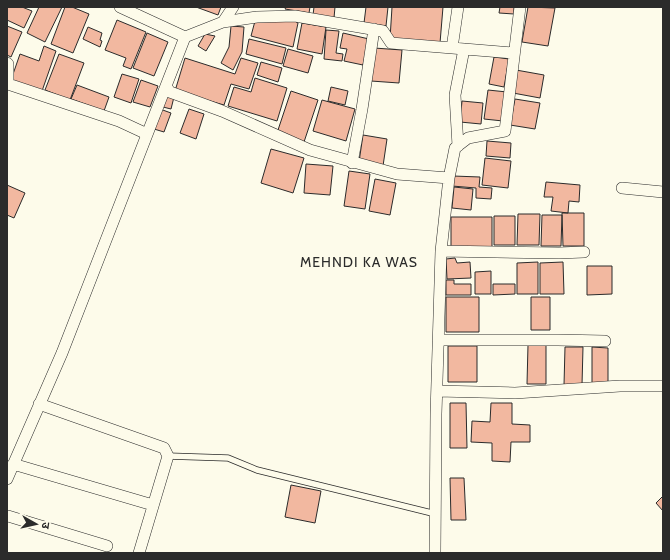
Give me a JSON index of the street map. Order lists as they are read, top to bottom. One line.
{"districts":["MEHNDI KA WAS"],"north":"right"}
